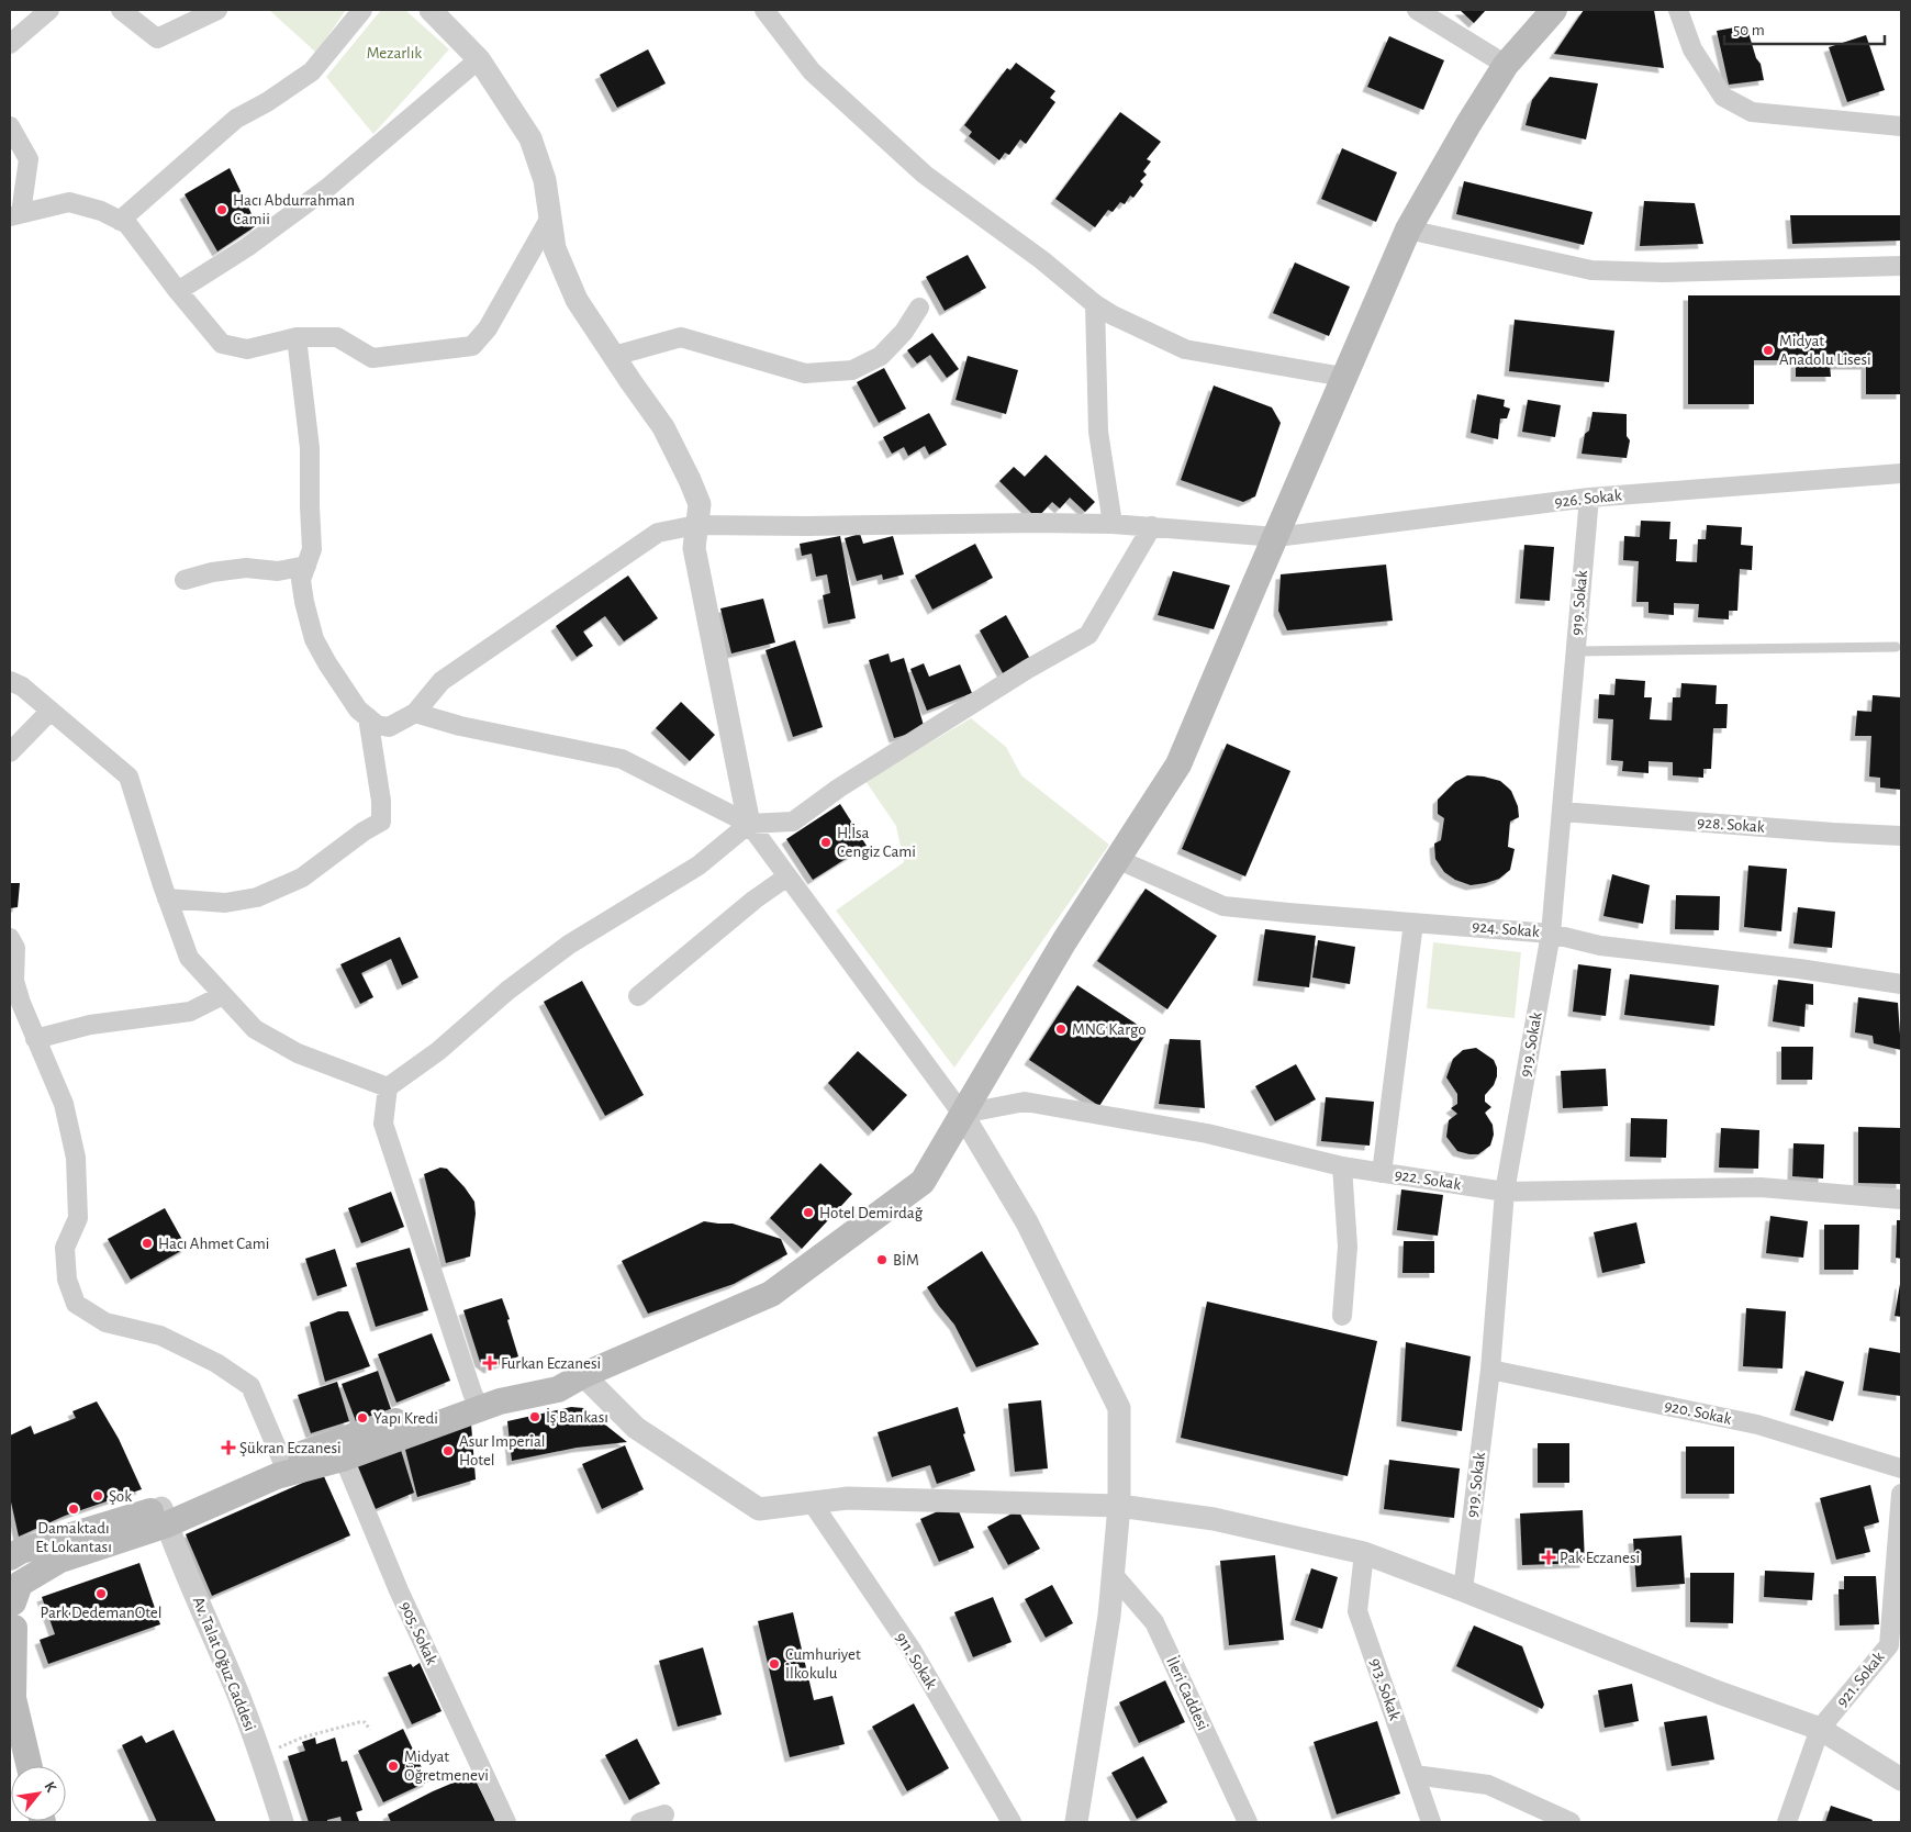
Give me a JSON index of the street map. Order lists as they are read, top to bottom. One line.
{"streets":{"street":["926. Sokak","919. Sokak","928. Sokak","924. Sokak","922. Sokak","920. Sokak","905. Sokak","911. Sokak","Av. Talat Oğuz Caddesi","921. Sokak","913. Sokak","İleri Caddesi"]},"crossings":[["926. Sokak","919. Sokak"],["919. Sokak","928. Sokak"],["919. Sokak","924. Sokak"],["919. Sokak","922. Sokak"],["919. Sokak","920. Sokak"]],"parks":["Mezarlık"],"places":{"other":["Hacı Abdurrahman Camii","Midyat Anadolu Lisesi","H.İsa Cengiz Cami","MNG Kargo","Hotel Demirdağ","Hacı Ahmet Cami","BİM","İş Bankası","Yapı Kredi","Asur Imperial Hotel","Şok","Damaktadı Et Lokantası","Park DedemanOtel","Cumhuriyet İlkokulu","Midyat Öğretmenevi"],"health":["Furkan Eczanesi","Şükran Eczanesi","Pak Eczanesi"]},"scale_bar":"50 m","north":"top right"}
